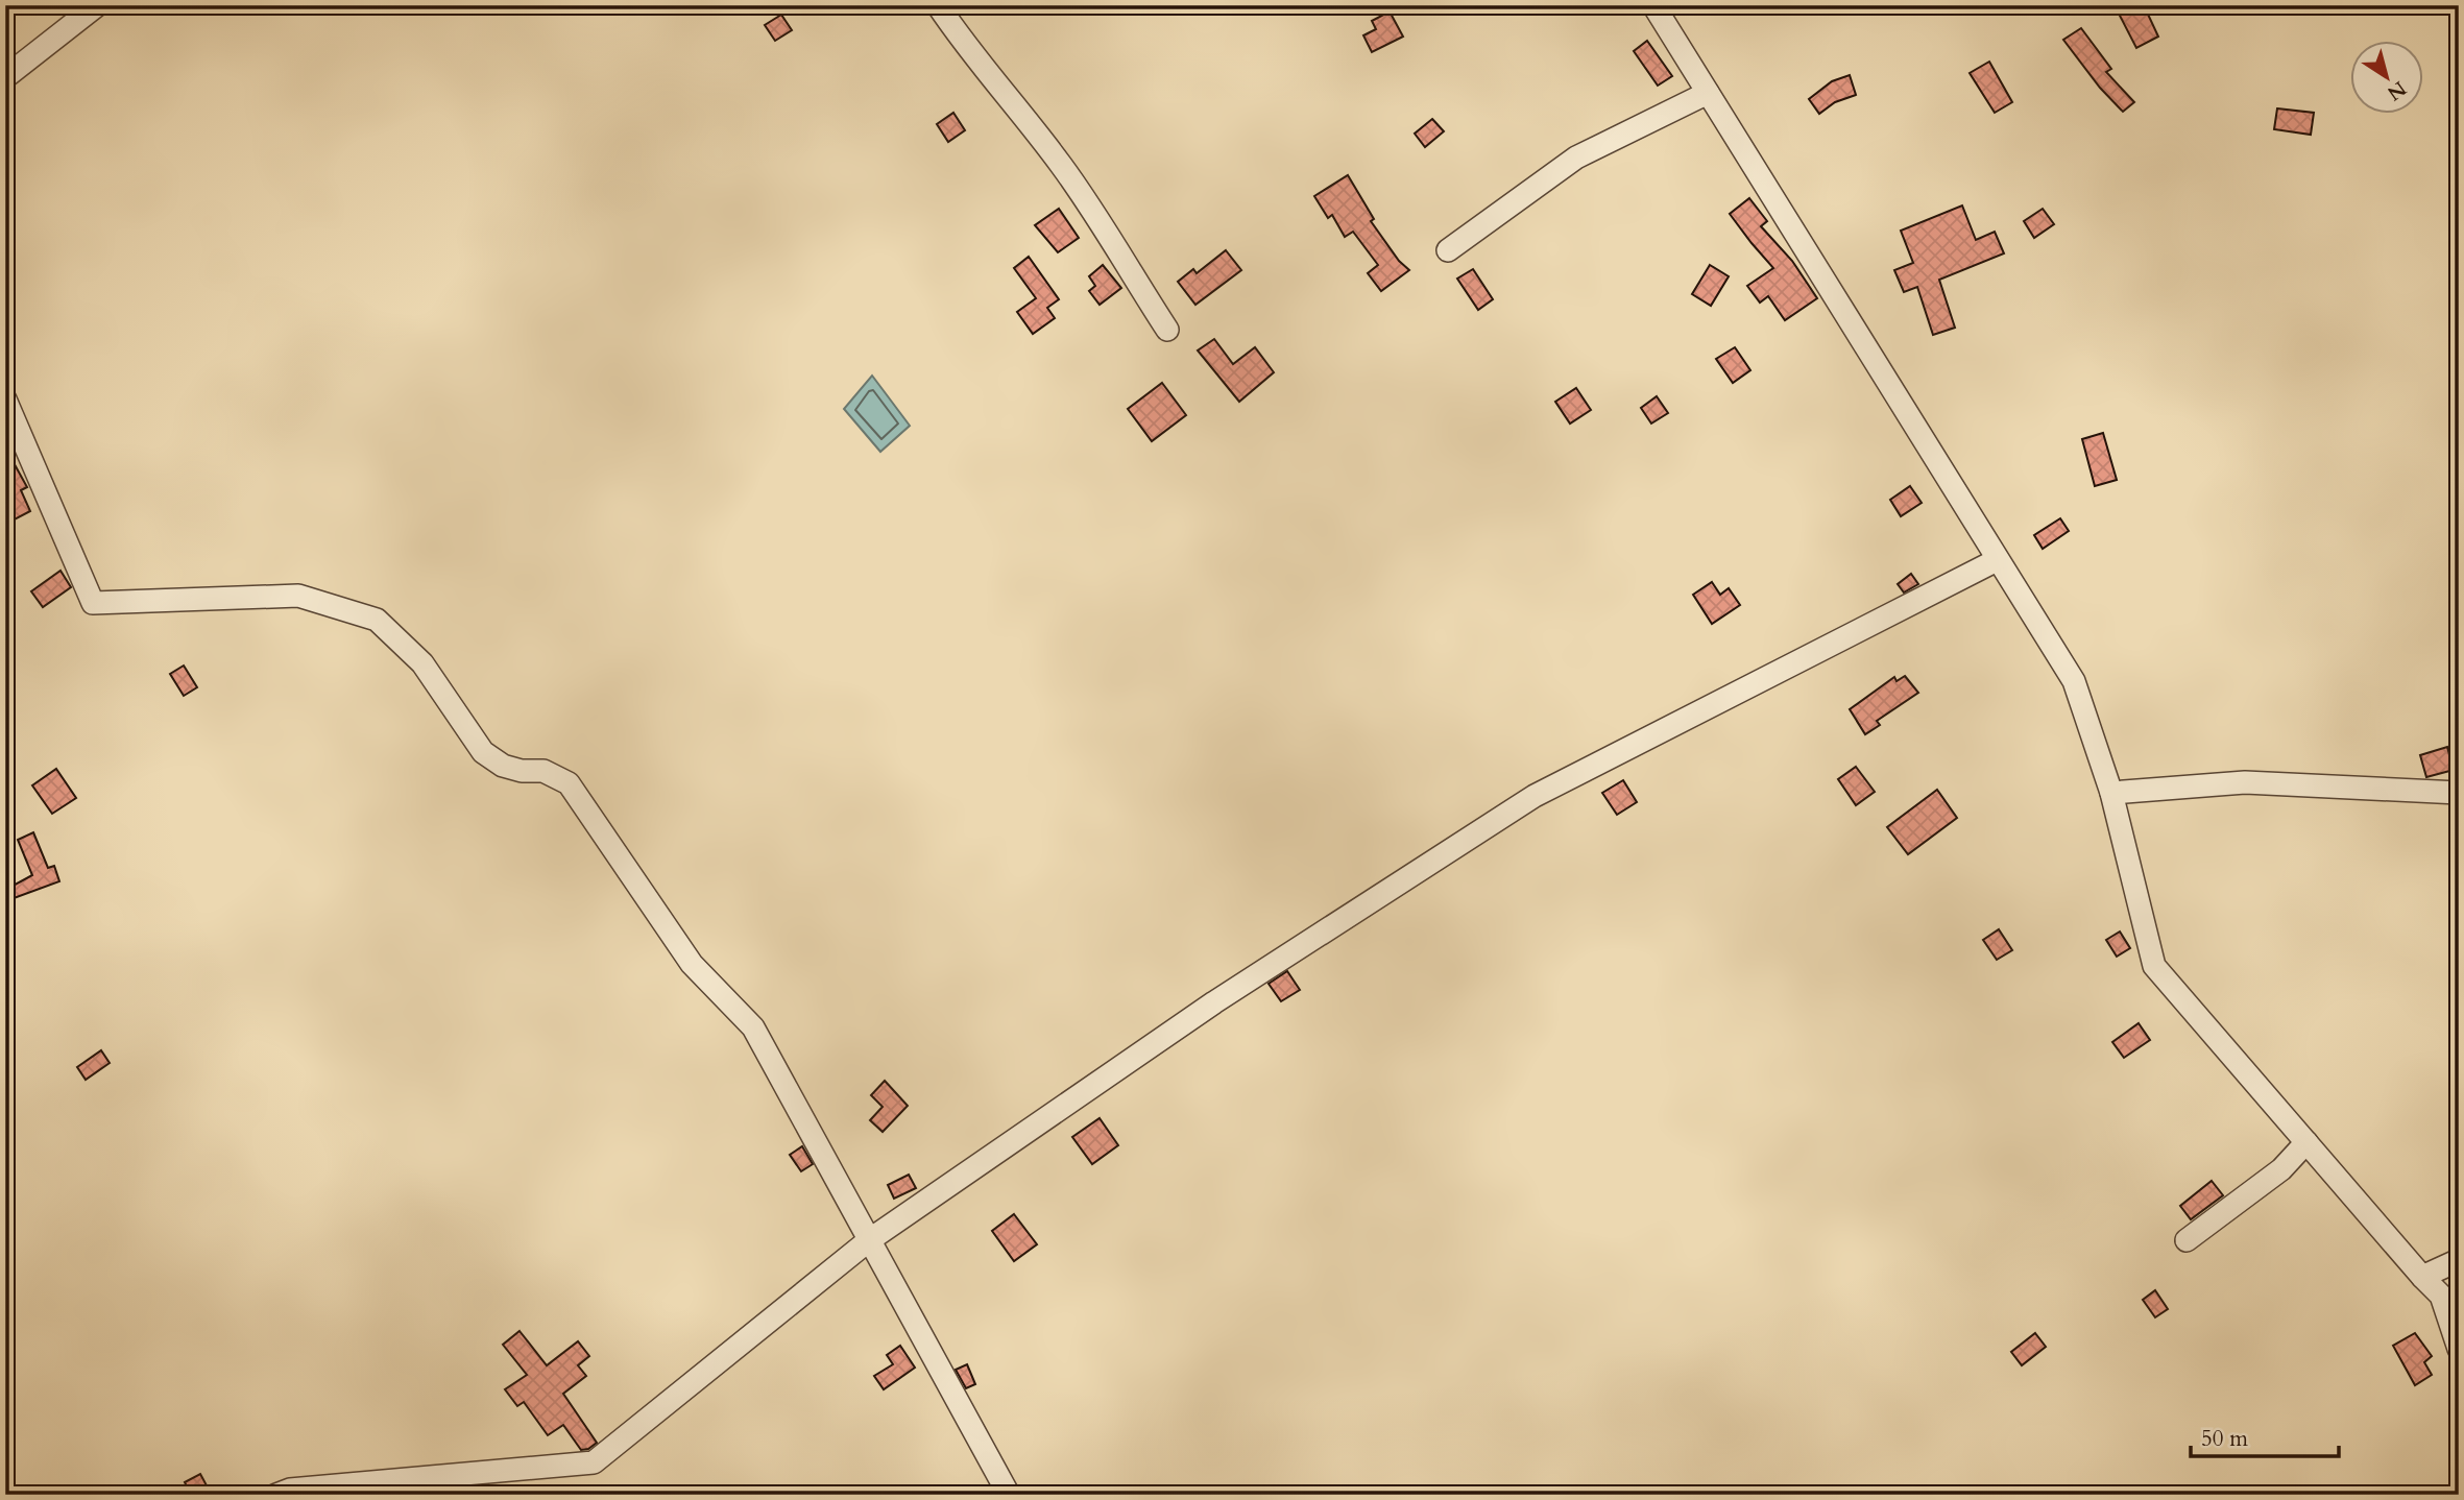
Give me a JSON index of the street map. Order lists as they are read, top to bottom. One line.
{"scale_bar":"50 m","north":"bottom right"}
